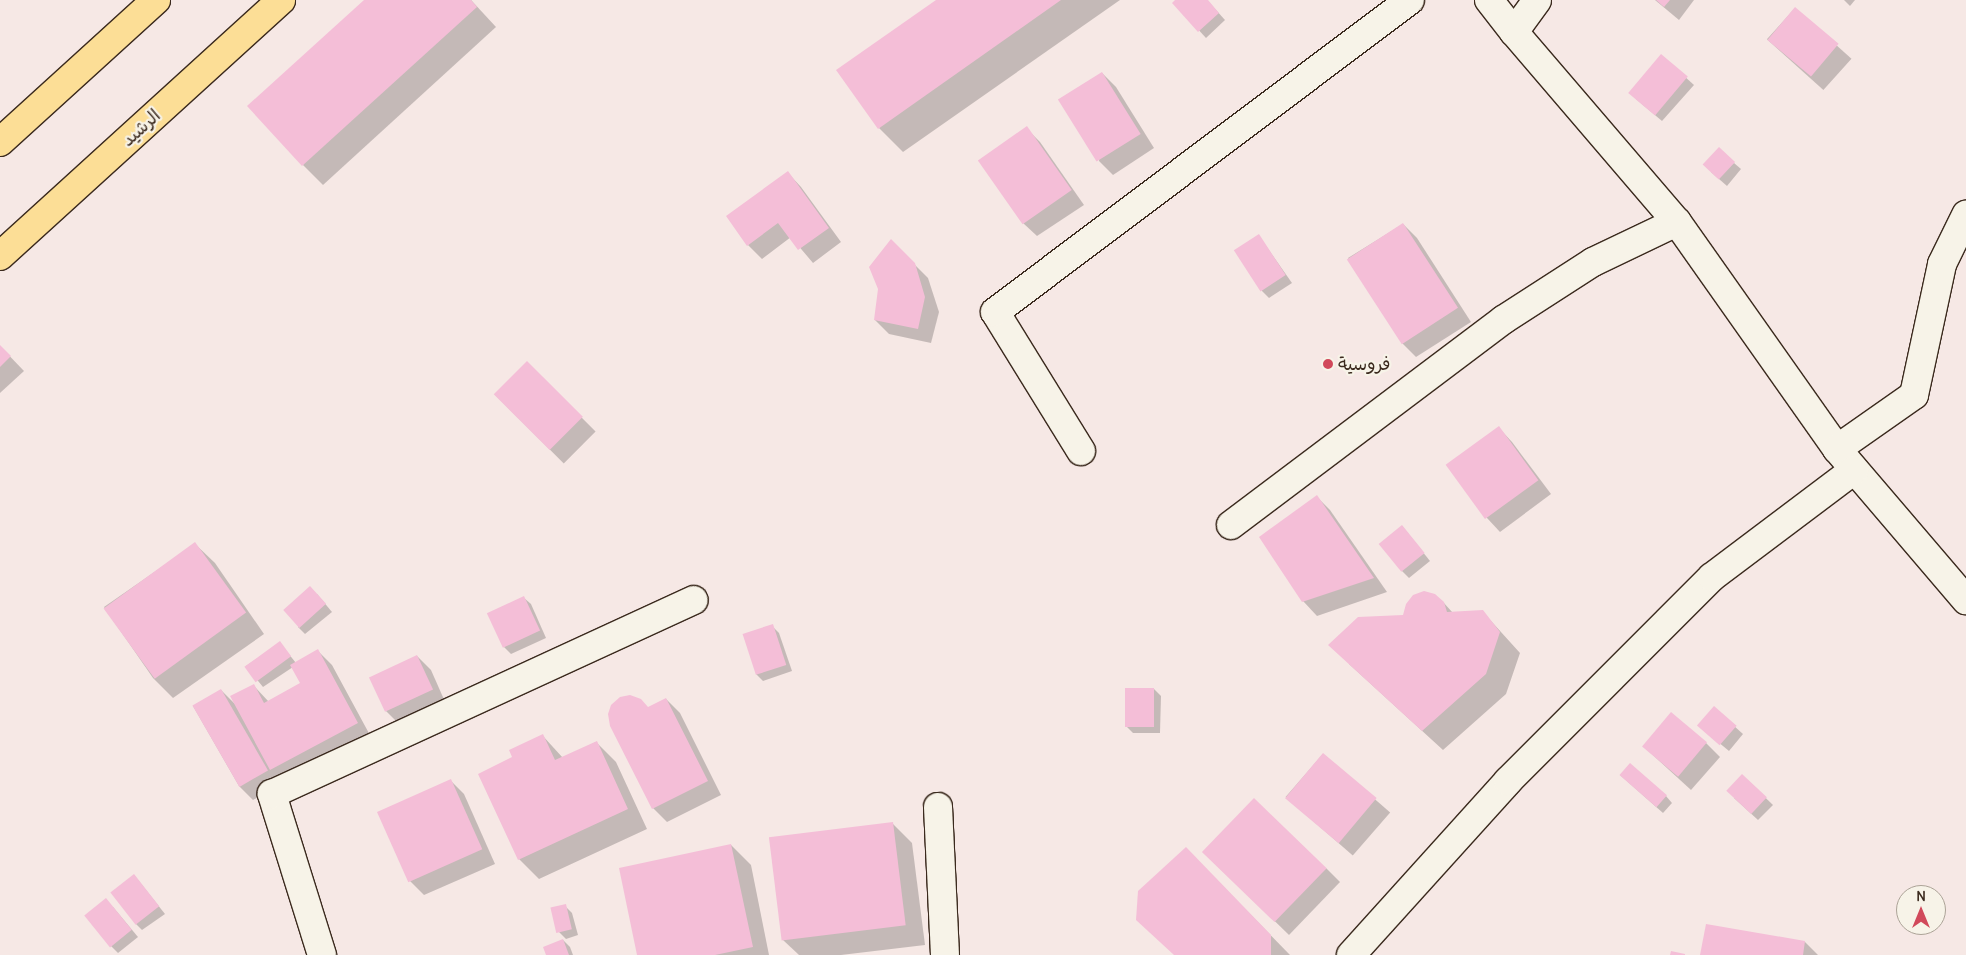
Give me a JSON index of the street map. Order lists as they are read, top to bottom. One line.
{"streets":{"main road":["الرشيد"]},"places":["فروسية"],"north":"top"}
